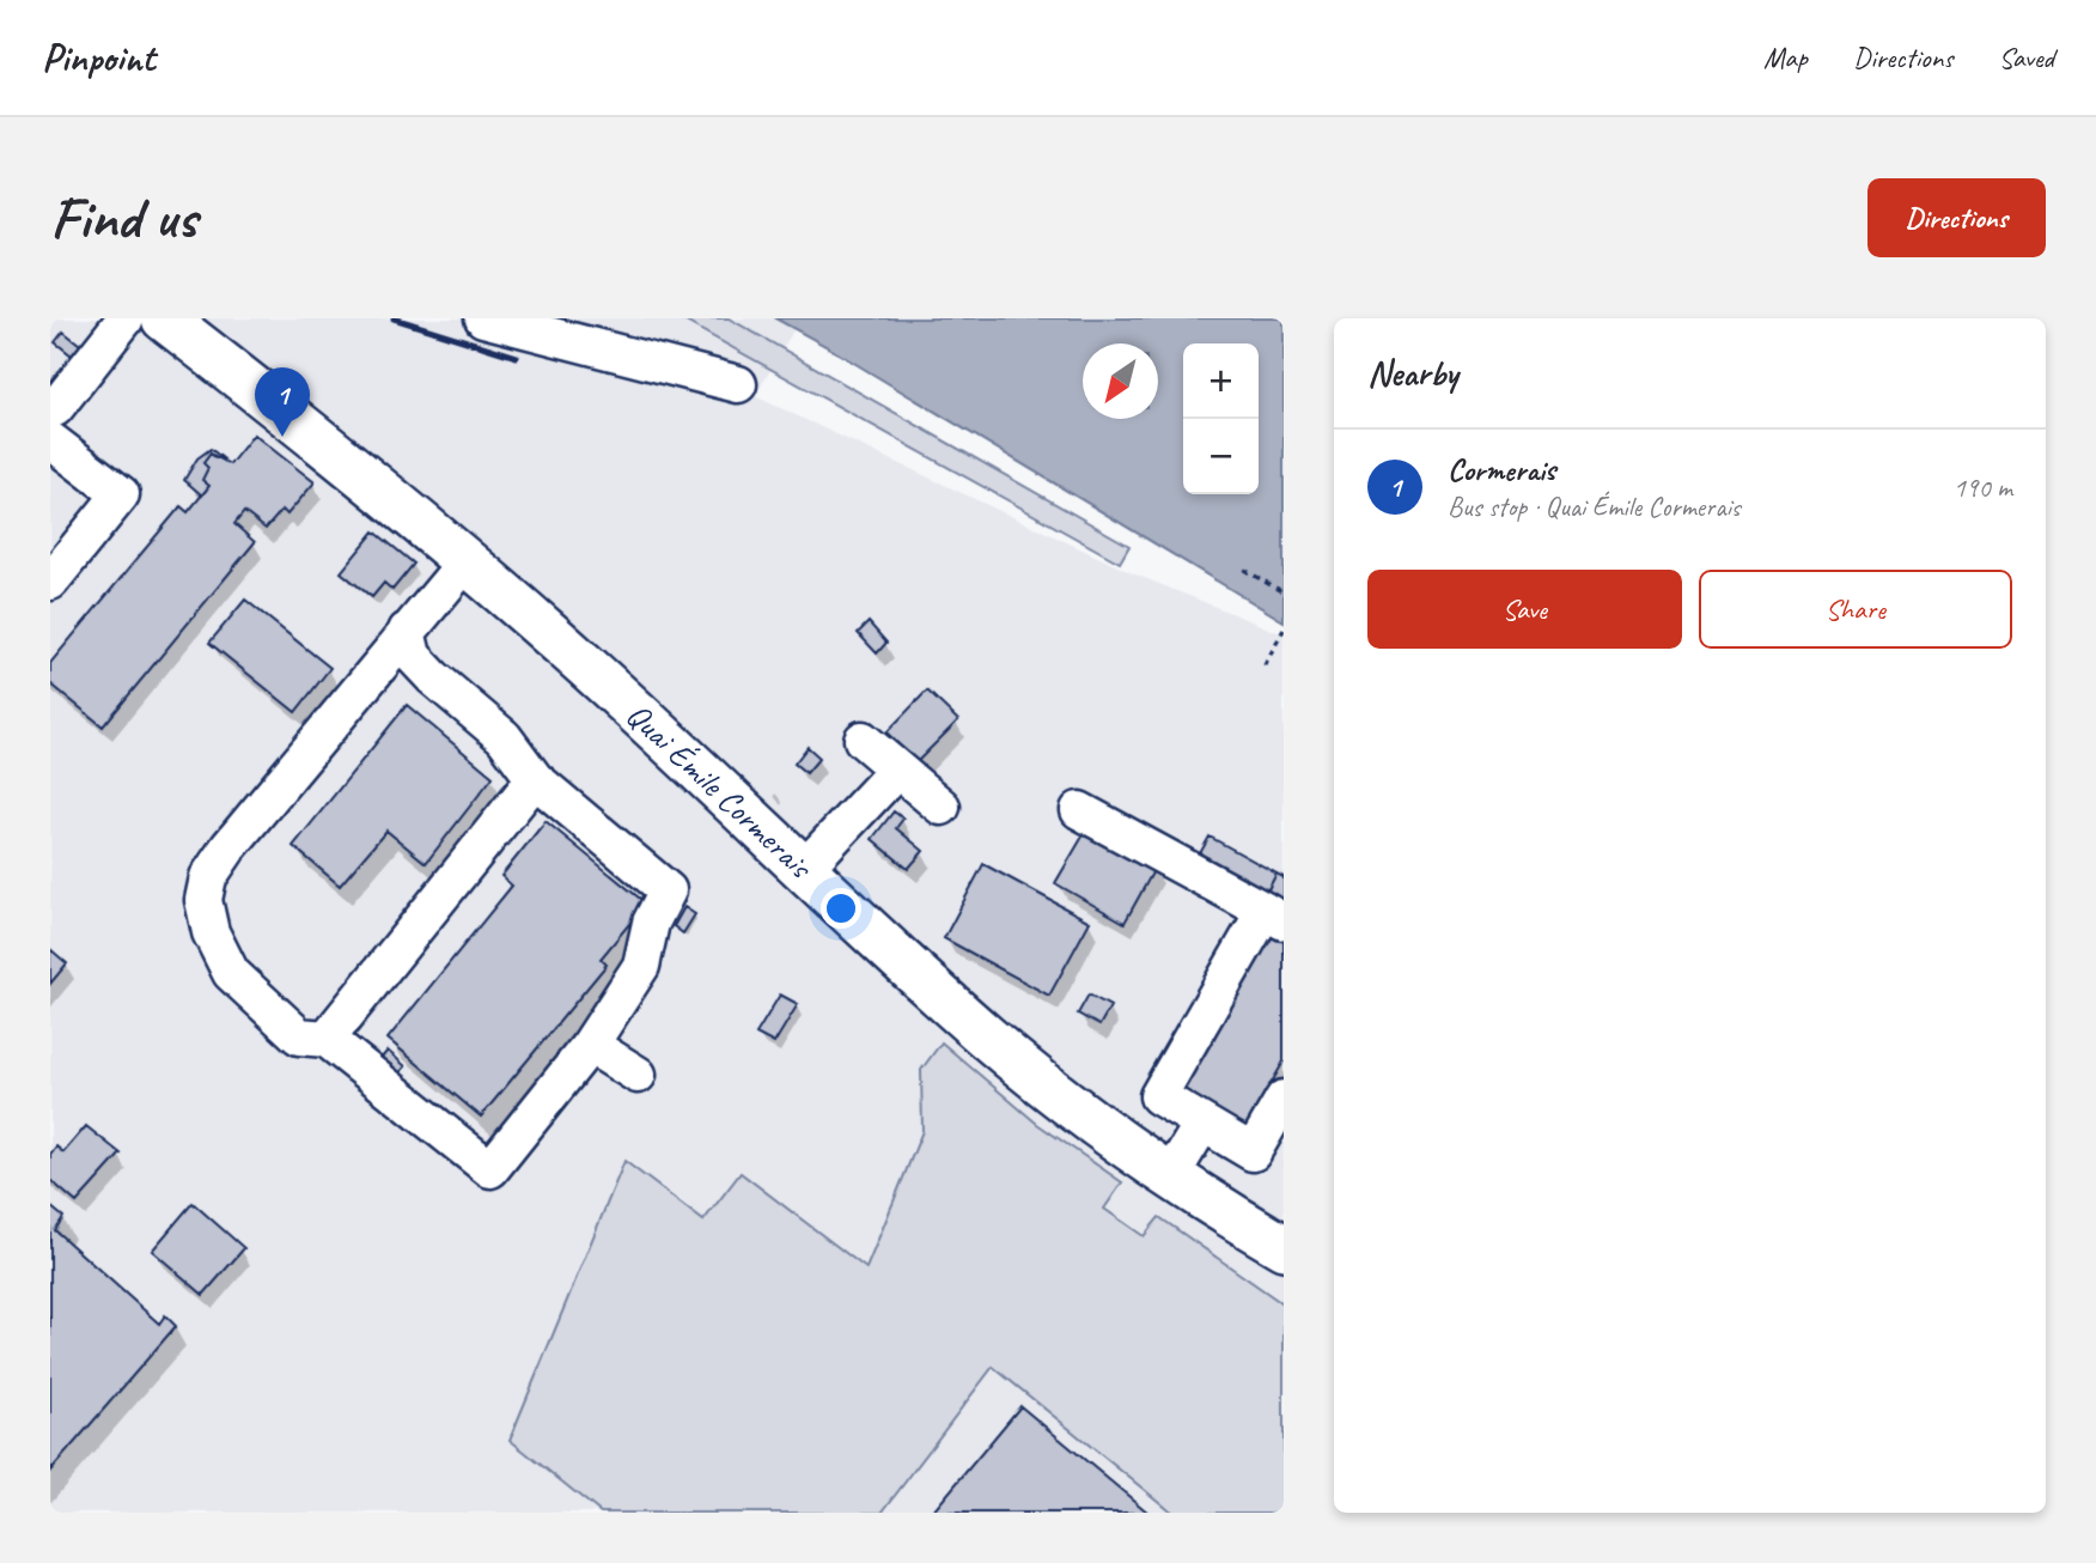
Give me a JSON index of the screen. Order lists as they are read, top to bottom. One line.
{"streets":{"main road":["Quai Émile Cormerais"]},"north":"bottom left","page":{"header":"Pinpoint","nav":["Map","Directions","Saved"],"buttons":["Directions",["Save","Share"]],"title":"Find us","heading":"Nearby","map_buttons":["+","−"],"pins":"1","list":[{"mark":"1","name":"Cormerais","note":"Bus stop · Quai Émile Cormerais","value":"190 m"}]}}
